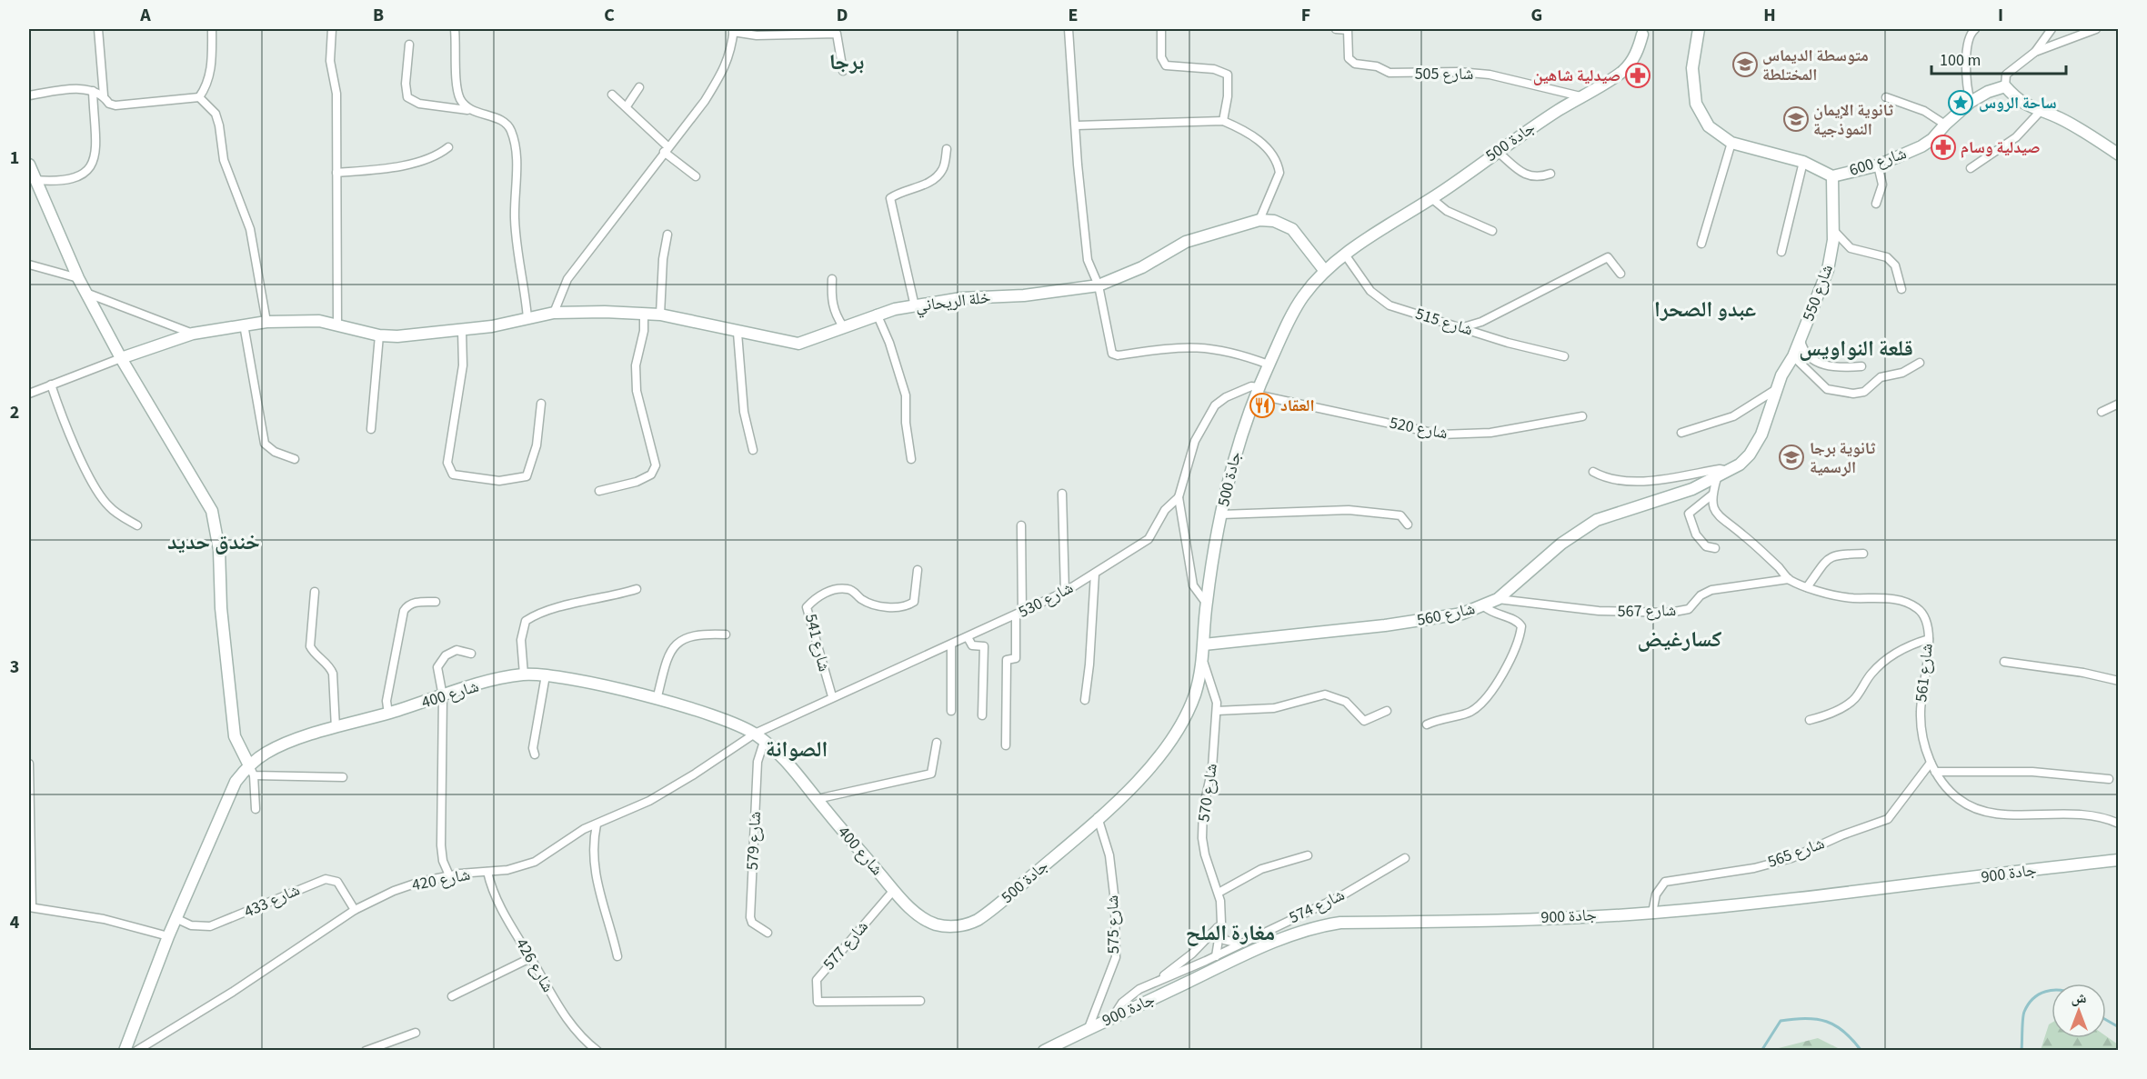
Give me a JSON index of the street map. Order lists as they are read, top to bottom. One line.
{"streets":{"main road":["جادة 500","شارع 600","شارع 550","خلة الريحاني","شارع 560","شارع 400","جادة 900"],"street":["شارع 505","شارع 515","شارع 520","شارع 530","شارع 567","شارع 541","شارع 561","شارع 570","شارع 579","شارع 565","شارع 420","شارع 433","شارع 574","شارع 575","شارع 577","شارع 426"]},"crossings":[["شارع 505","جادة 500"],["جادة 500","خلة الريحاني"],["جادة 500","شارع 515"],["جادة 500","شارع 520"],["جادة 500","شارع 530"],["جادة 500","شارع 560"],["جادة 500","شارع 400"],["جادة 500","شارع 570"],["جادة 500","شارع 575"],["جادة 500","شارع 577"],["شارع 600","شارع 550"],["شارع 550","شارع 560"],["شارع 520","شارع 530"],["شارع 530","شارع 541"],["شارع 530","شارع 400"],["شارع 530","شارع 420"],["شارع 567","شارع 560"],["شارع 567","شارع 561"],["شارع 561","شارع 565"],["شارع 400","شارع 579"],["شارع 400","شارع 420"],["شارع 400","شارع 433"],["شارع 400","شارع 577"],["شارع 570","شارع 574"],["شارع 565","جادة 900"],["جادة 900","شارع 574"],["جادة 900","شارع 575"],["شارع 420","شارع 433"],["شارع 420","شارع 426"]],"districts":["برجا","عبدو الصحرا","قلعة النواويس","خندق حديد","كسارغيض","الصوانة","مغارة الملح"],"places":{"school or university":["متوسطة الديماس المختلطة","ثانوية الإيمان النموذجية","ثانوية برجا الرسمية"],"pharmacy":["صيدلية شاهين","صيدلية وسام"],"place":["ساحة الروس"],"restaurant":["العقاد"]},"scale_bar":"100 m","north":"top","grid":{"columns":["A","B","C","D","E","F","G","H","I"],"rows":["1","2","3","4"]}}
